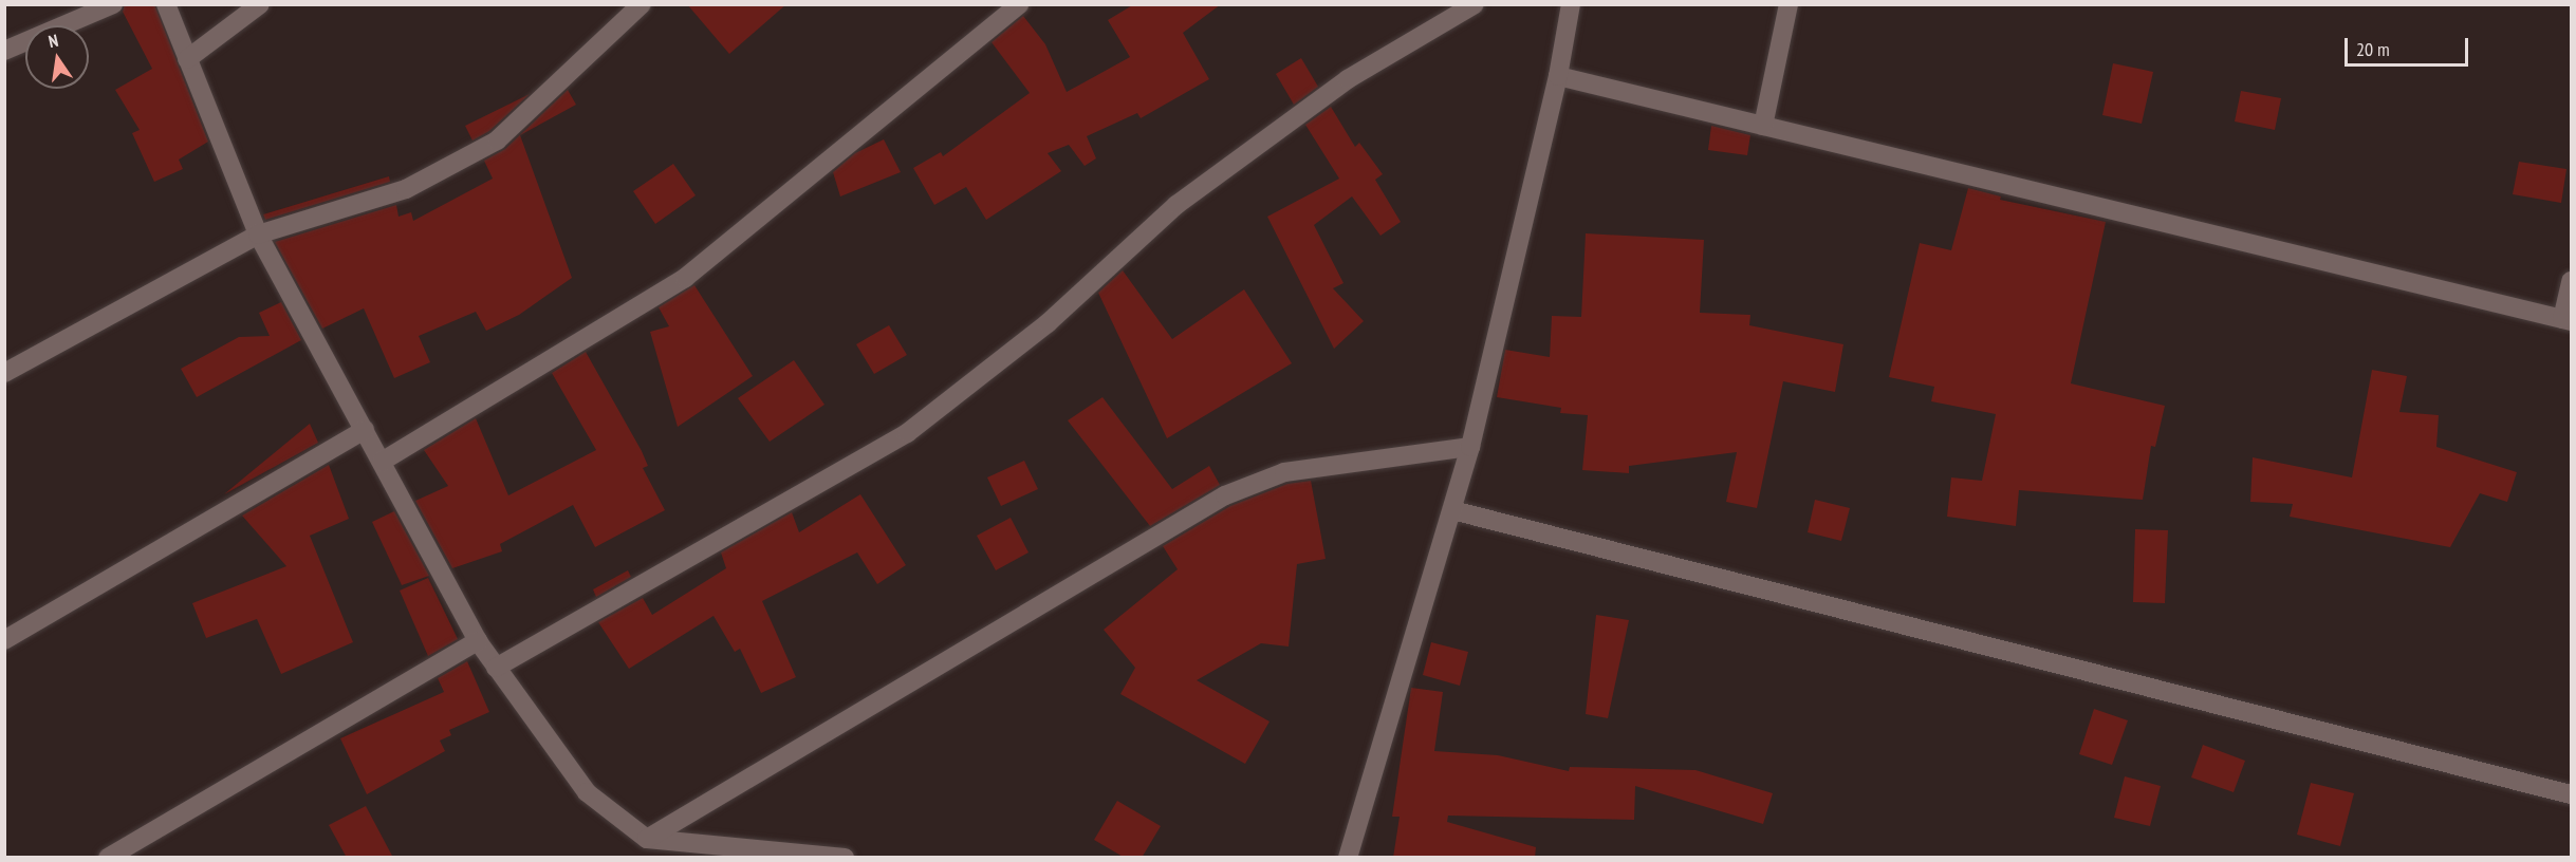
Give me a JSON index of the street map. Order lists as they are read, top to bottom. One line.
{"scale_bar":"20 m","north":"top"}
